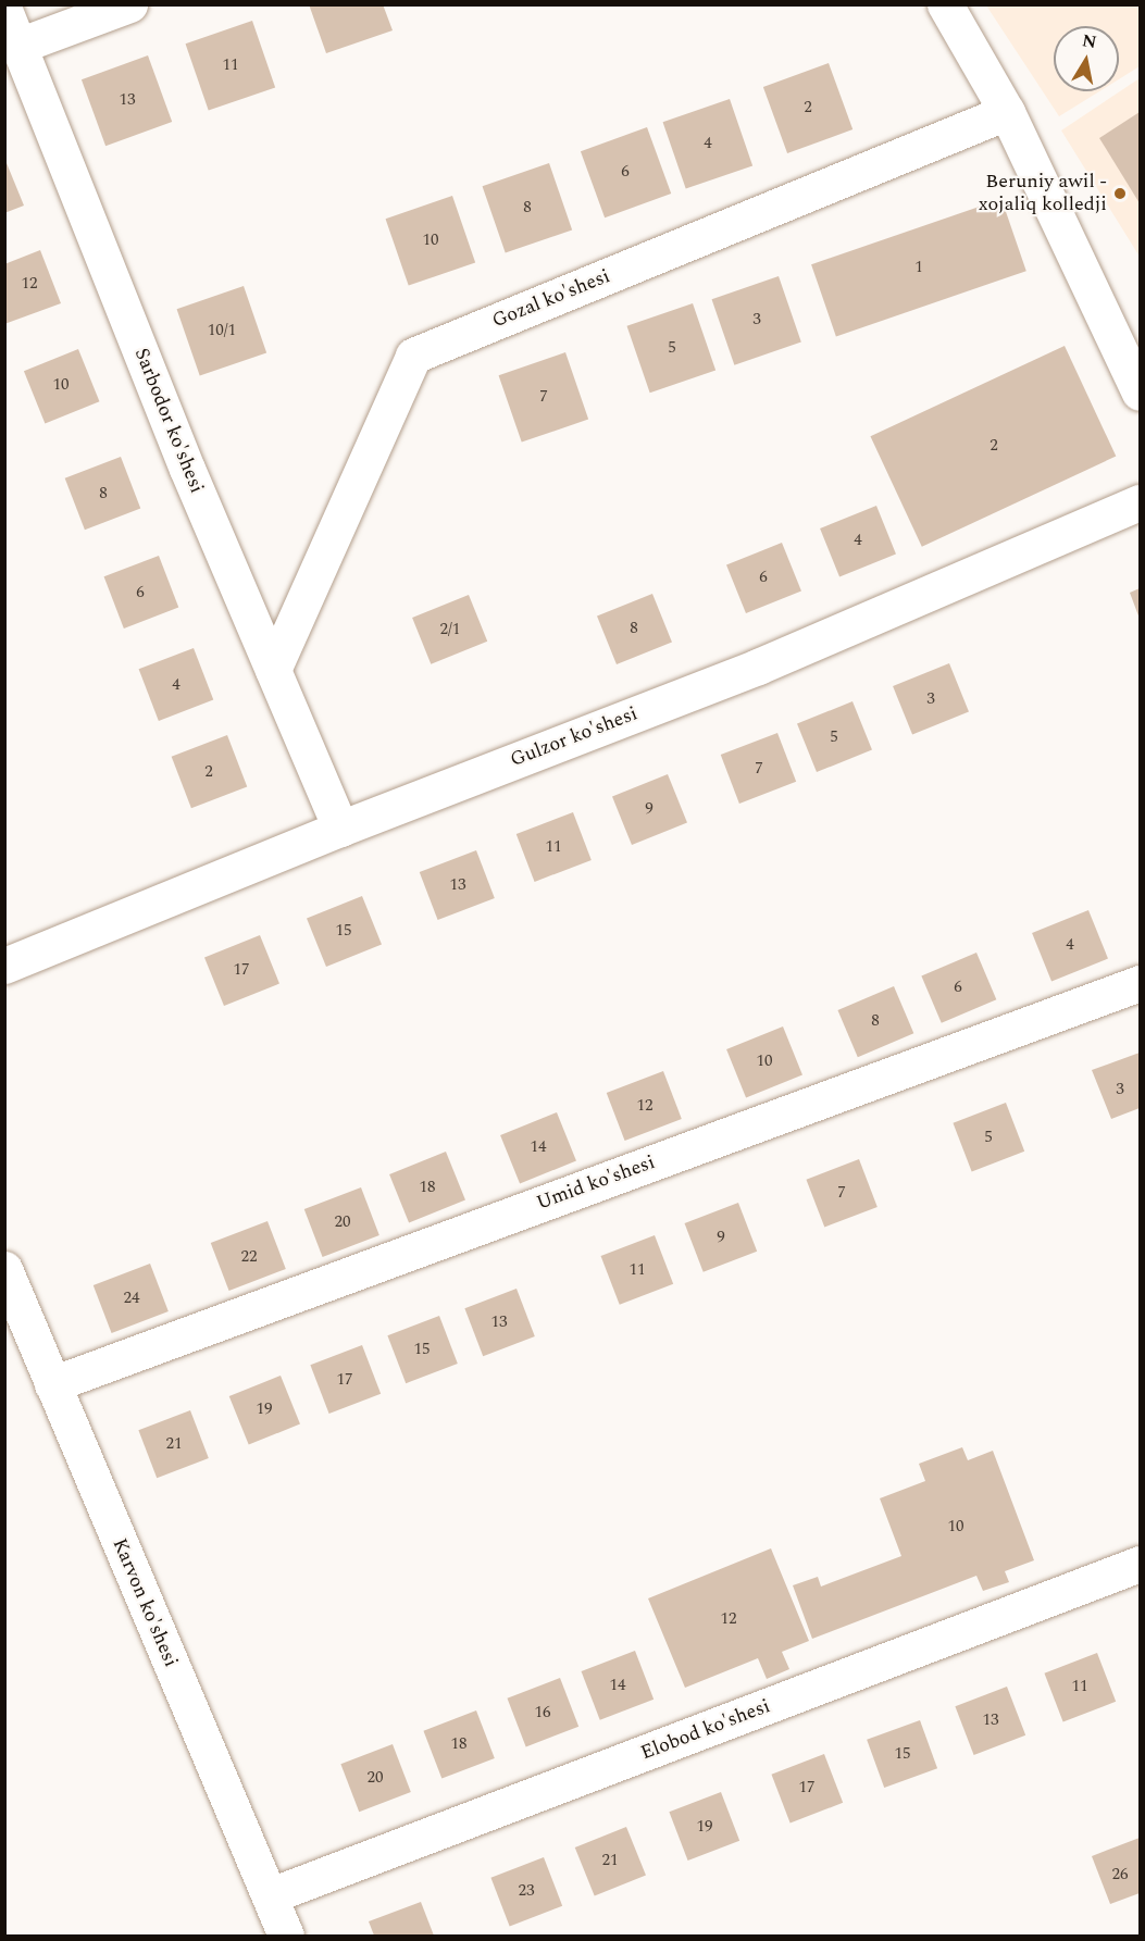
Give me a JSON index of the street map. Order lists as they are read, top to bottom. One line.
{"streets":{"street":["Gozal ko'shesi","Sarbodor ko'shesi","Gulzor ko'shesi","Umid ko'shesi","Karvon ko'shesi","Elobod ko'shesi"]},"crossings":[["Gozal ko'shesi","Sarbodor ko'shesi"],["Sarbodor ko'shesi","Gulzor ko'shesi"],["Umid ko'shesi","Karvon ko'shesi"],["Karvon ko'shesi","Elobod ko'shesi"]],"places":["Beruniy awil - xojaliq kolledji"],"house_numbers":["11","13","2","4","6","8","10","1","12","3","10/1","5","10","7","2","8","4","6","6","8","2/1","4","3","5","7","2","9","11","13","15","4","17","6","8","10","3","12","5","14","18","7","20","9","22","11","24","13","15","17","19","21","10","12","14","11","16","13","18","15","20","17","19","21","26","23"],"north":"top"}
